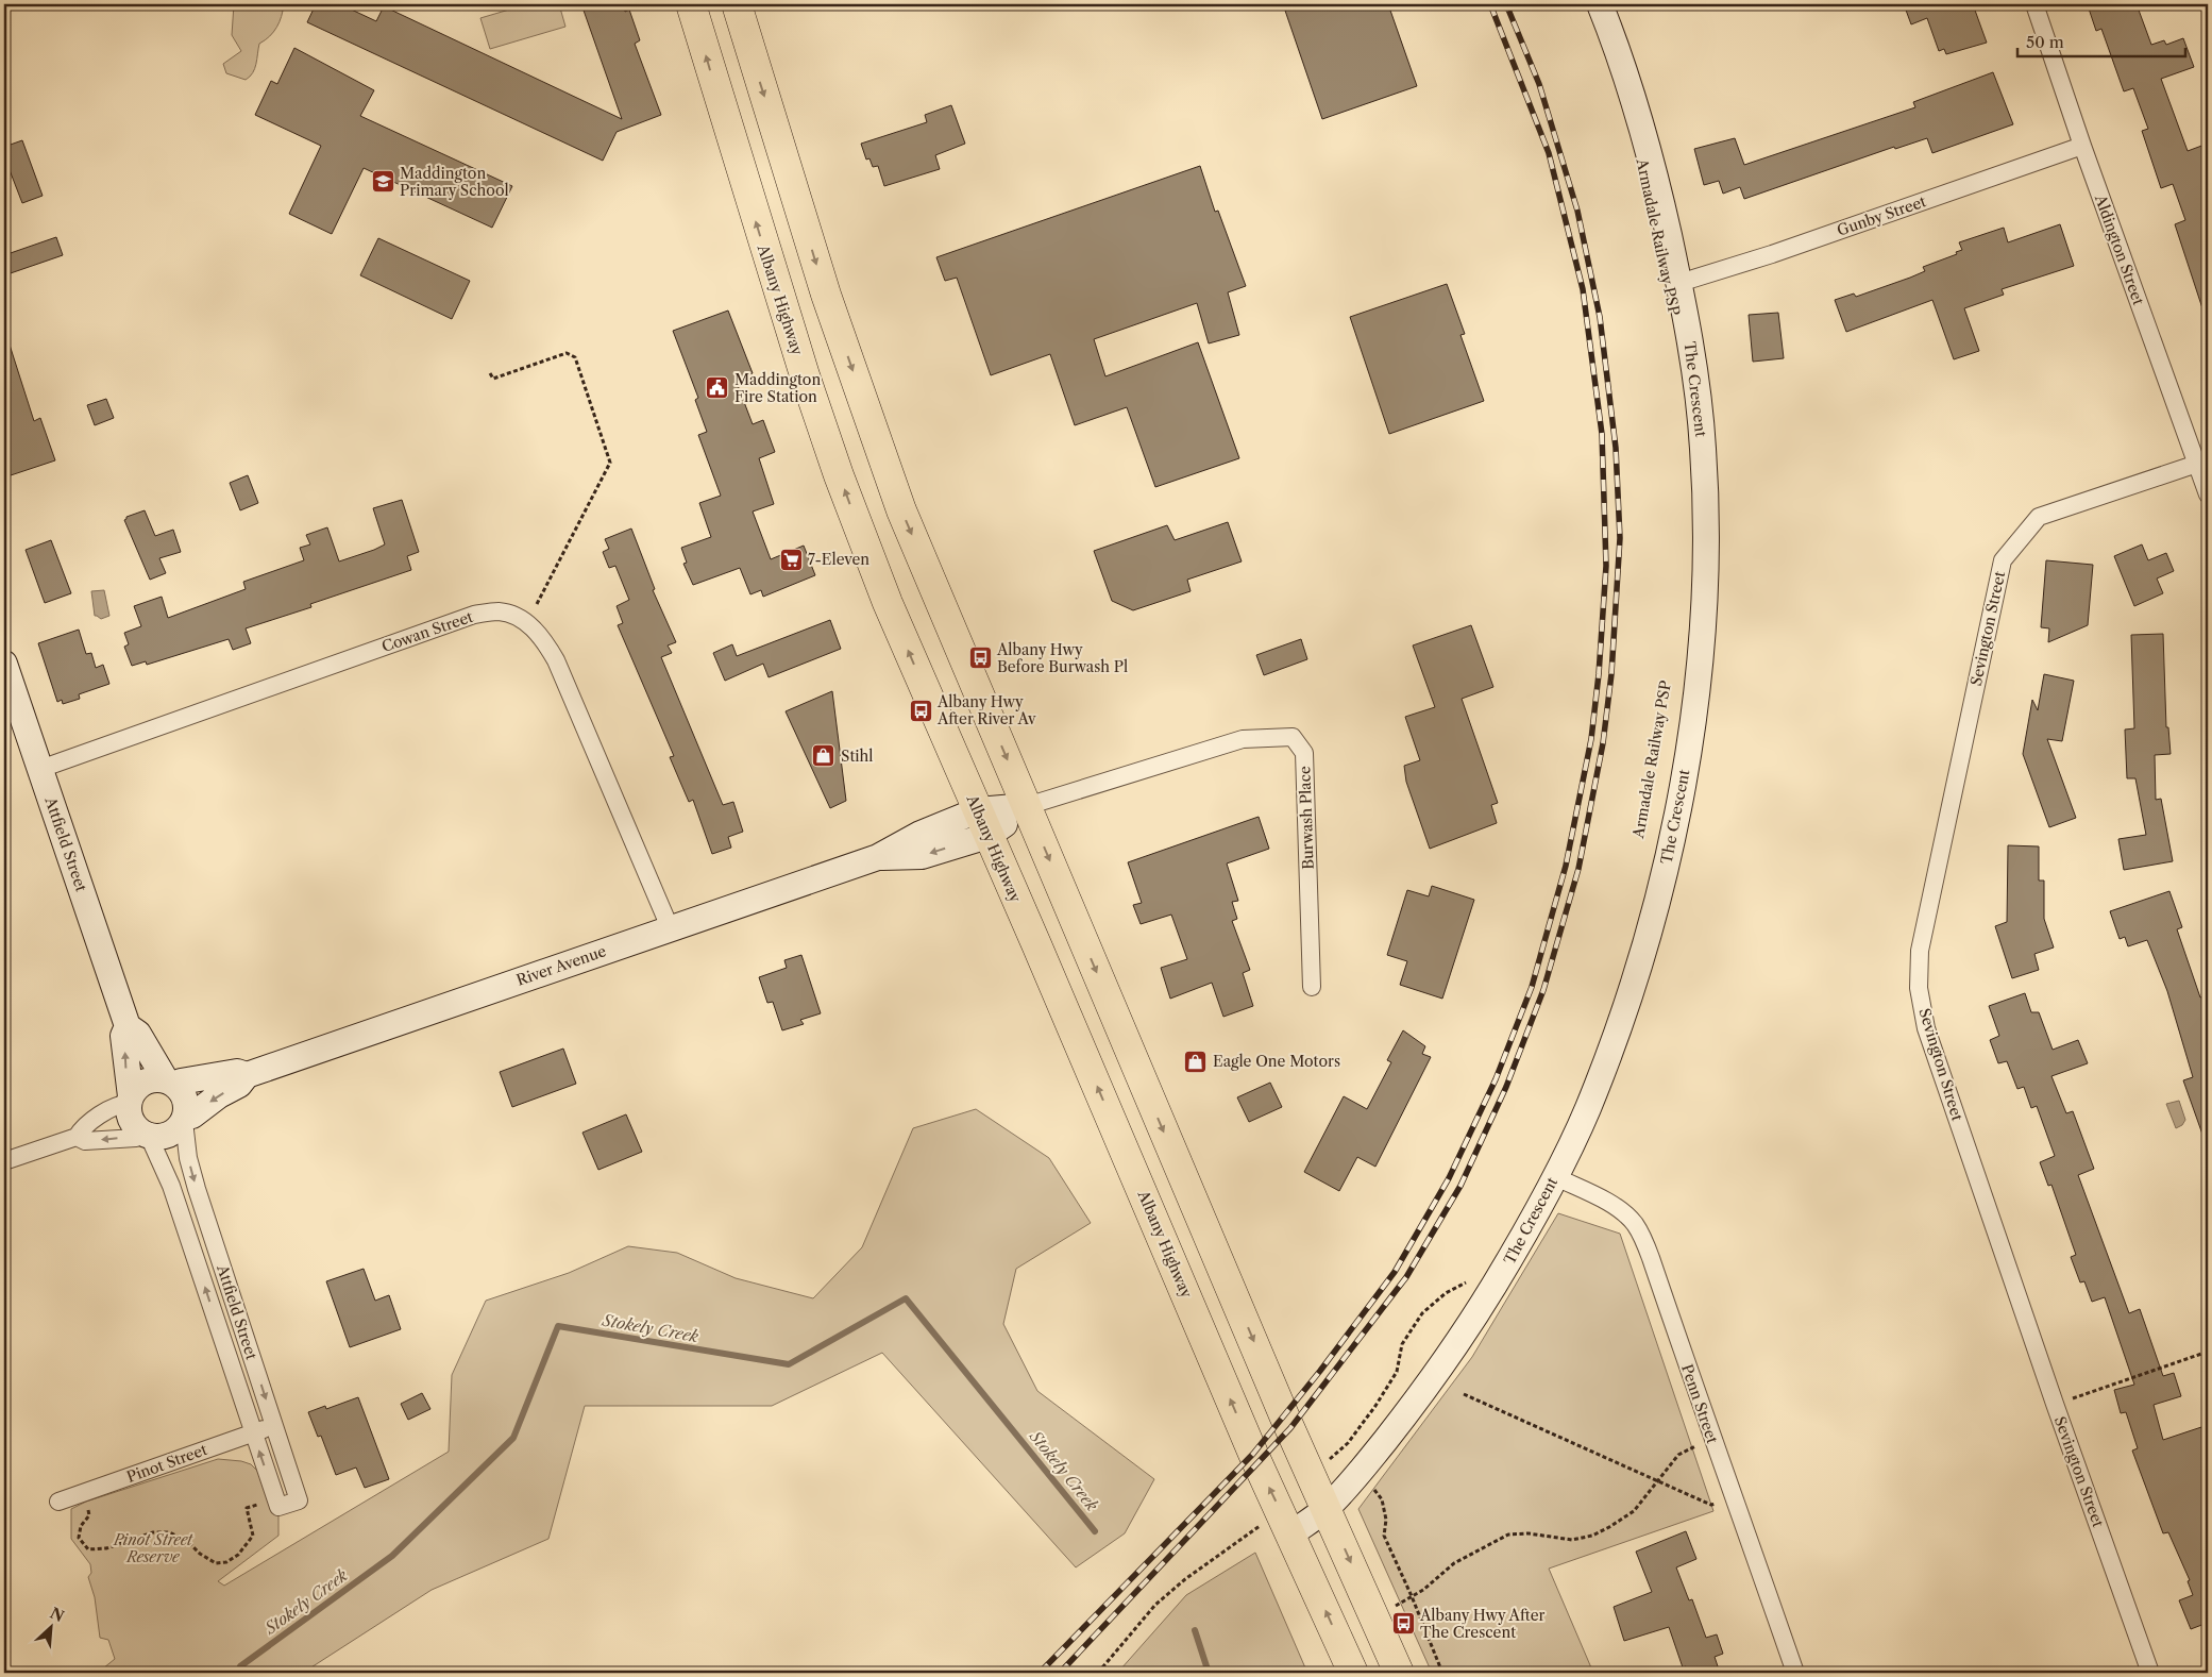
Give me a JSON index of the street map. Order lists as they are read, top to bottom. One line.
{"streets":{"highway":["Albany Highway"],"street":["Gunby Street","Aldington Street","The Crescent","Sevington Street","Cowan Street","Burwash Place","Attfield Street","River Avenue","Penn Street","Pinot Street"]},"crossings":[["Gunby Street","Aldington Street"],["Gunby Street","The Crescent"],["Aldington Street","Sevington Street"],["Albany Highway","The Crescent"],["Albany Highway","River Avenue"],["The Crescent","Penn Street"],["Cowan Street","Attfield Street"],["Cowan Street","River Avenue"],["Burwash Place","River Avenue"],["Attfield Street","River Avenue"],["Attfield Street","Pinot Street"]],"water":["Stokely Creek"],"parks":["Pinot Street Reserve"],"places":{"school or university":["Maddington Primary School"],"public building":["Maddington Fire Station"],"supermarket":["7-Eleven"],"bus stop":["Albany Hwy Before Burwash Pl","Albany Hwy After River Av","Albany Hwy After The Crescent"],"shop":["Stihl","Eagle One Motors"]},"scale_bar":"50 m","north":"top right"}
